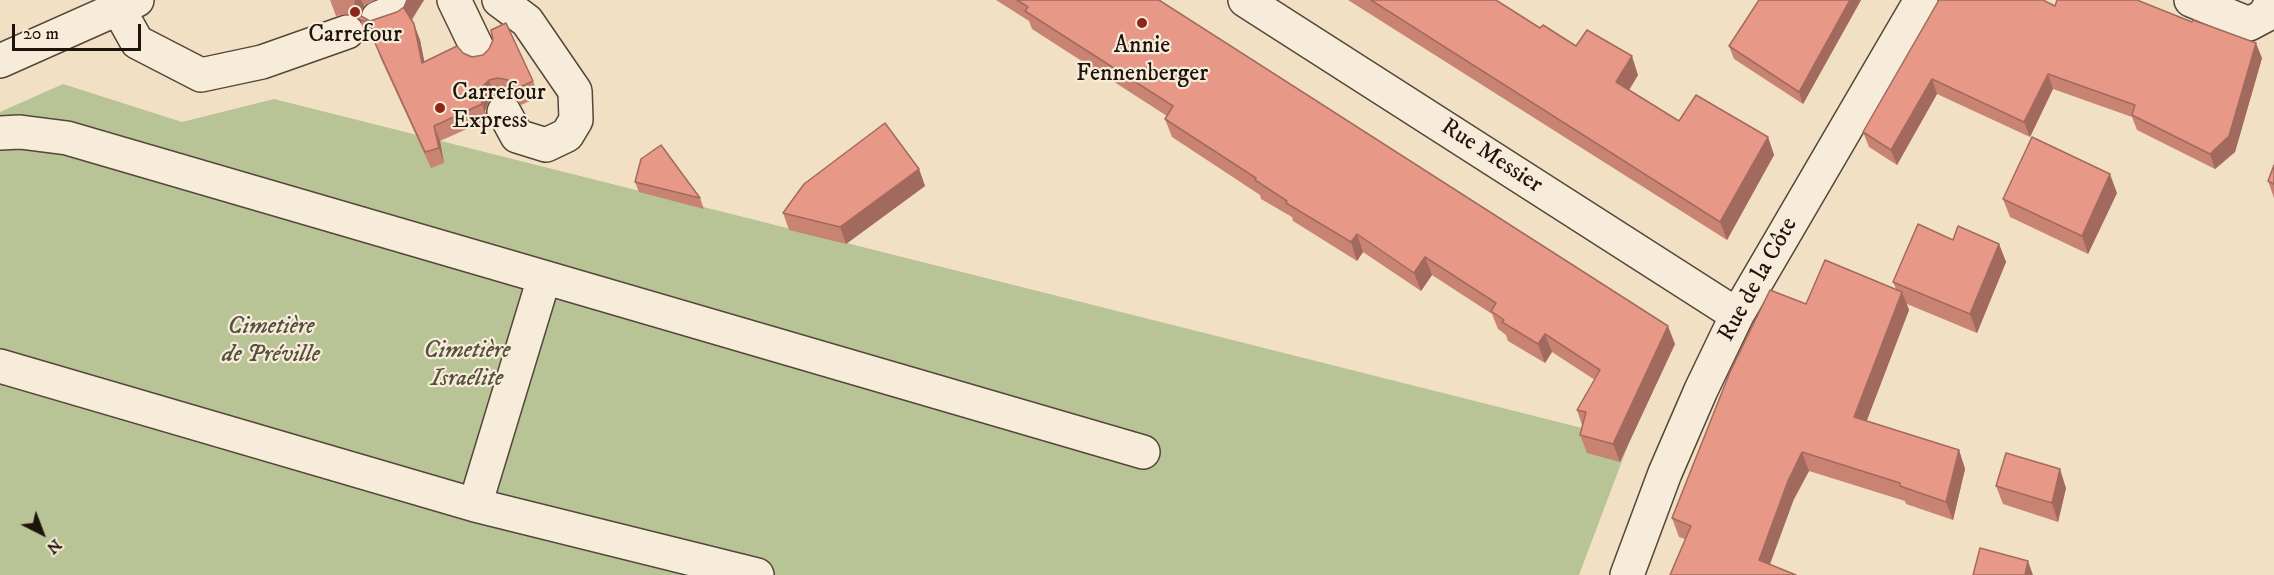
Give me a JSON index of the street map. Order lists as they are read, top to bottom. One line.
{"streets":{"street":["Rue Messier","Rue de la Côte"]},"crossings":[["Rue Messier","Rue de la Côte"]],"parks":["Cimetière de Préville","Cimetière Israélite"],"places":["Carrefour","Annie Fennenberger","Carrefour Express"],"scale_bar":"20 m","north":"bottom right"}
